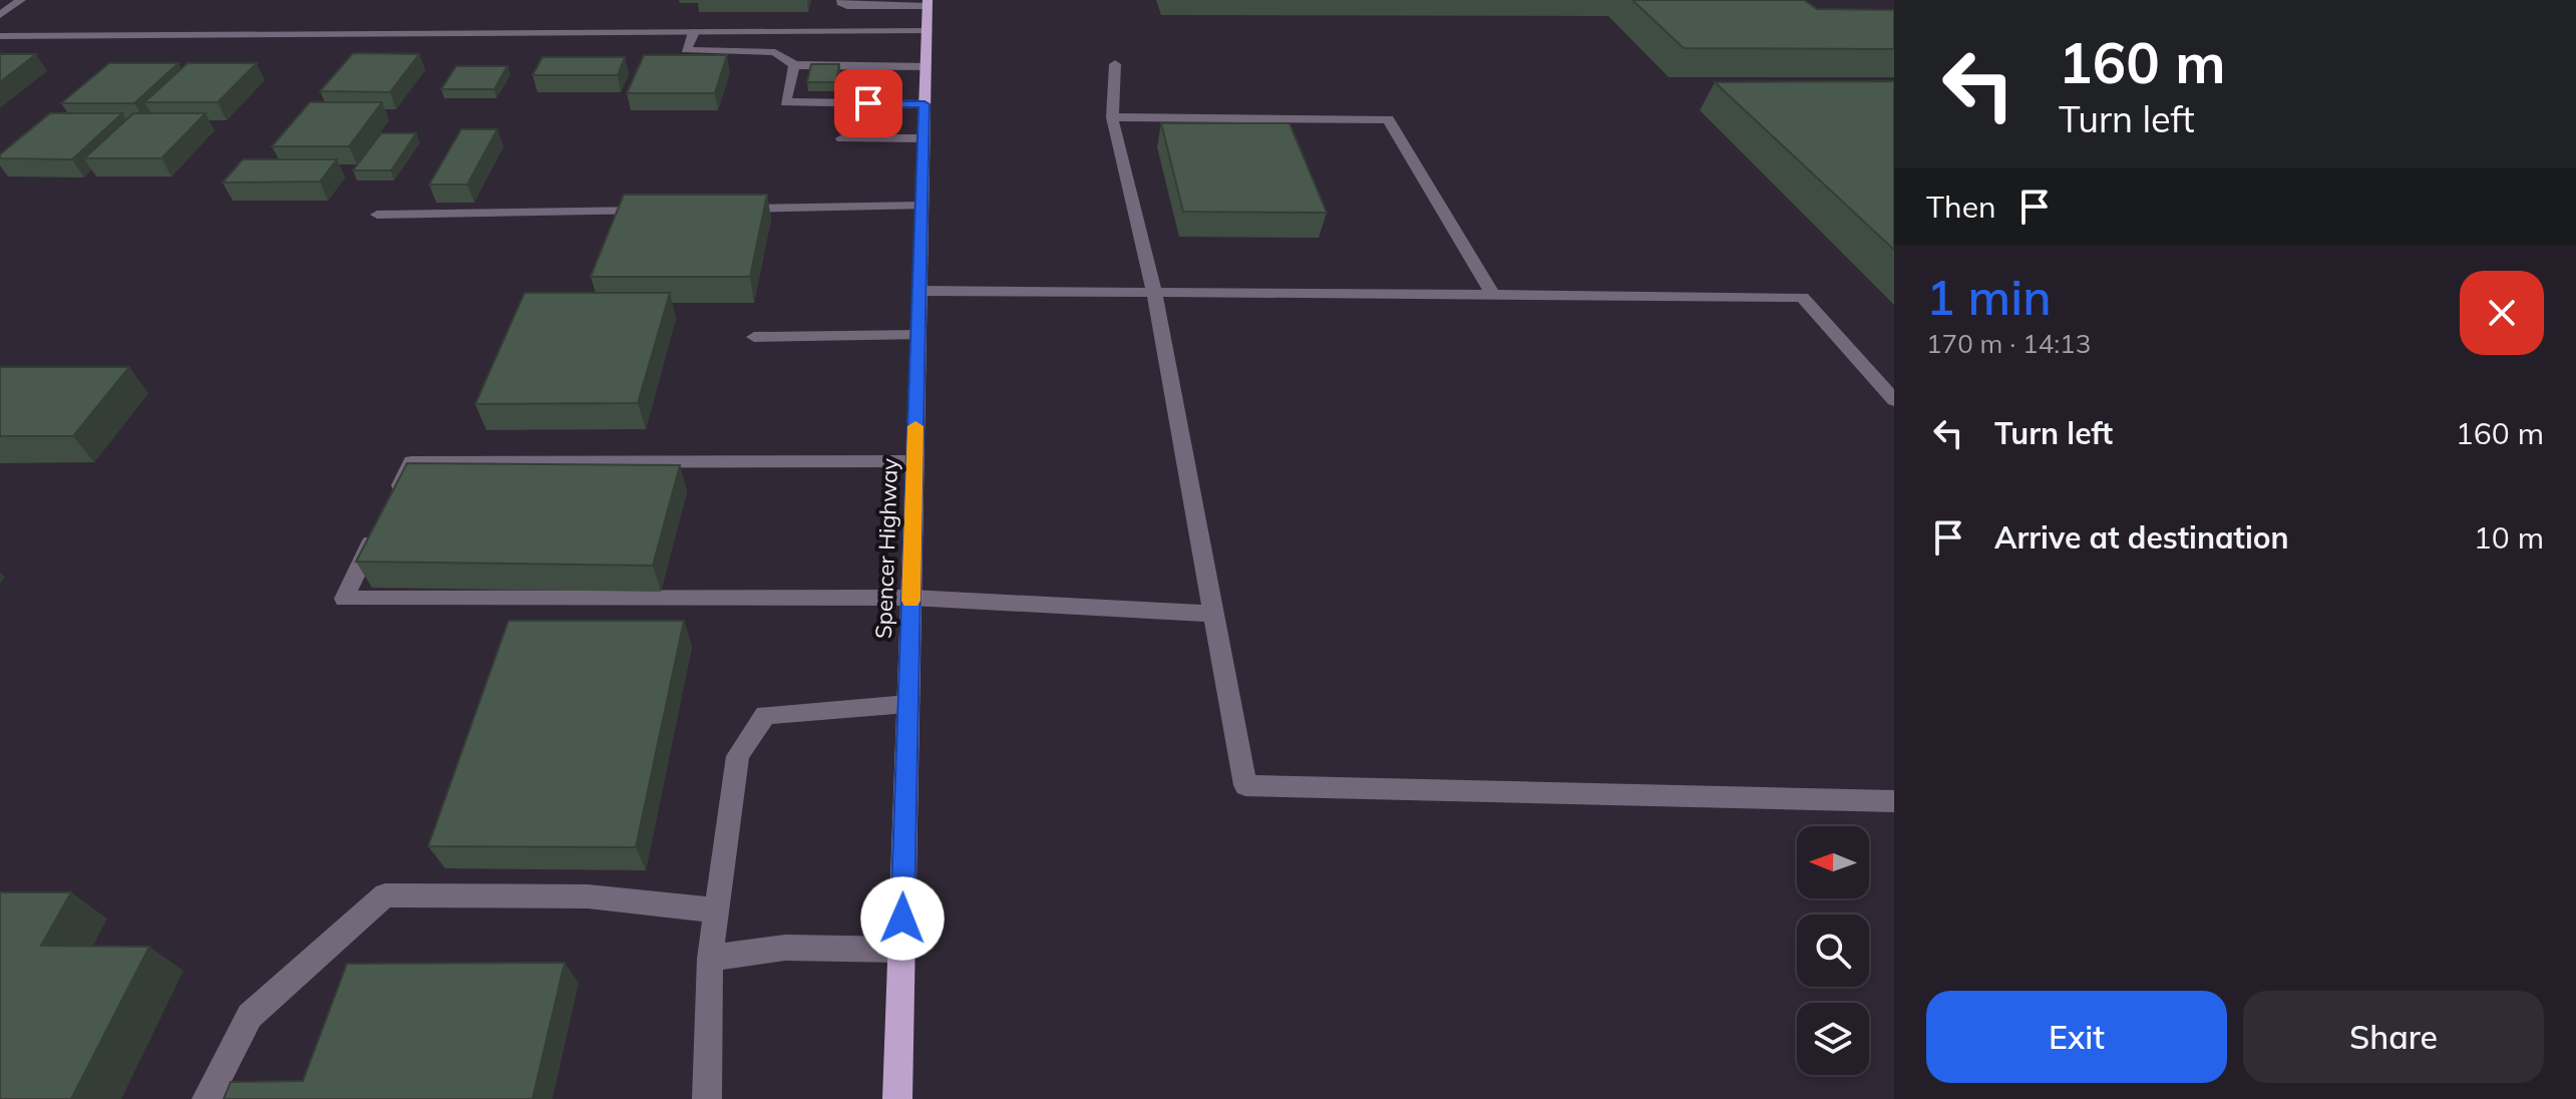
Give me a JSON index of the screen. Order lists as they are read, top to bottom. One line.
{"streets":{"main road":["Spencer Highway"]},"north":"left","page":{"turn":["160 m","Turn left"],"then":"Then","heading":["1 min","170 m · 14:13"],"list":[{"name":"Turn left","value":"160 m"},{"name":"Arrive at destination","value":"10 m"}],"buttons":["Exit","Share"]}}
